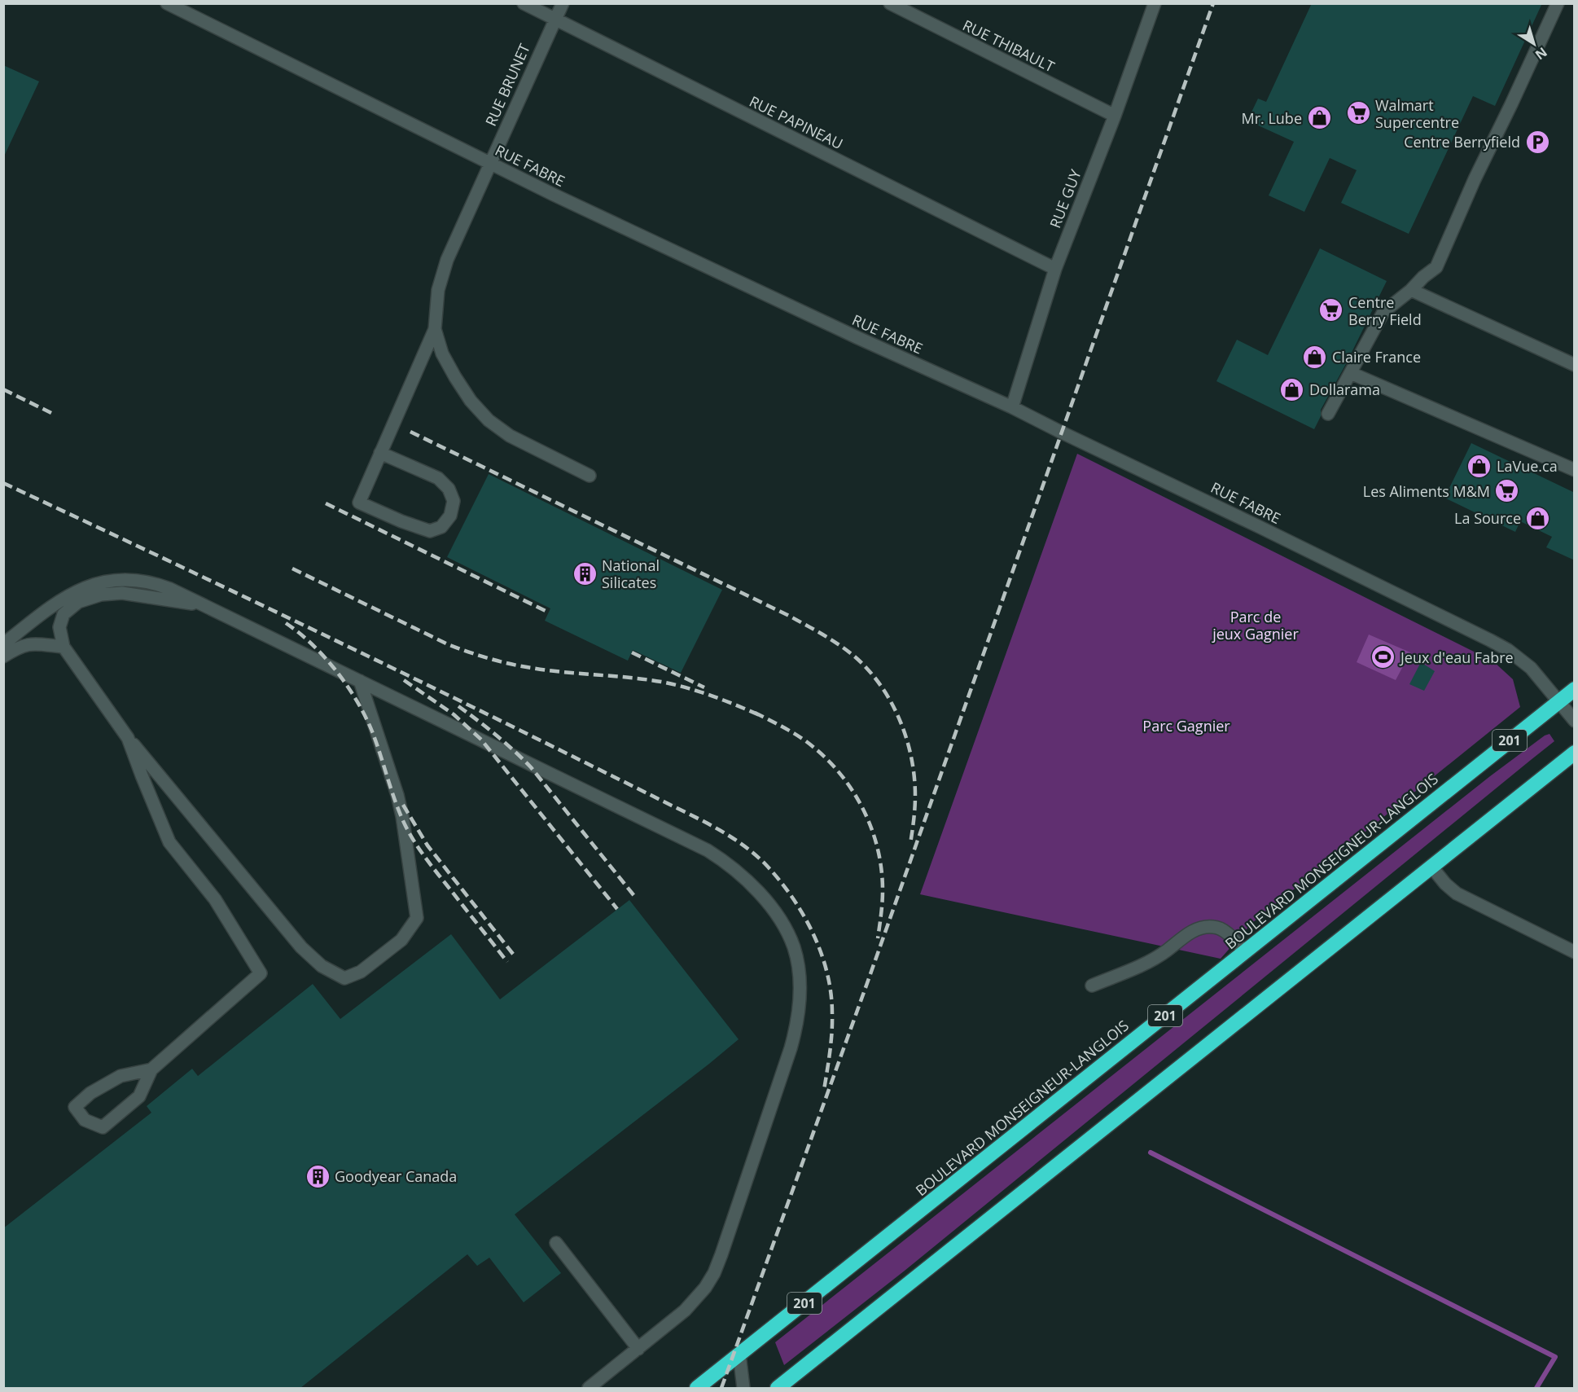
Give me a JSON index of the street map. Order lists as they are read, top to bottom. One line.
{"streets":{"highway":["201","BOULEVARD MONSEIGNEUR-LANGLOIS"],"street":["RUE THIBAULT","RUE BRUNET","RUE PAPINEAU","RUE FABRE","RUE GUY"]},"crossings":[["RUE THIBAULT","RUE GUY"],["RUE BRUNET","RUE PAPINEAU"],["RUE BRUNET","RUE FABRE"],["RUE PAPINEAU","RUE GUY"],["RUE FABRE","RUE GUY"],["RUE FABRE","BOULEVARD MONSEIGNEUR-LANGLOIS"]],"parks":["Parc de jeux Gagnier","Parc Gagnier"],"places":{"supermarket":["Walmart Supercentre","Centre Berry Field","Les Aliments M&M"],"shop":["Mr. Lube","Claire France","Dollarama","LaVue.ca","La Source"],"parking":["Centre Berryfield"],"building":["National Silicates","Goodyear Canada"],"sports":["Jeux d'eau Fabre"]},"north":"bottom right"}
